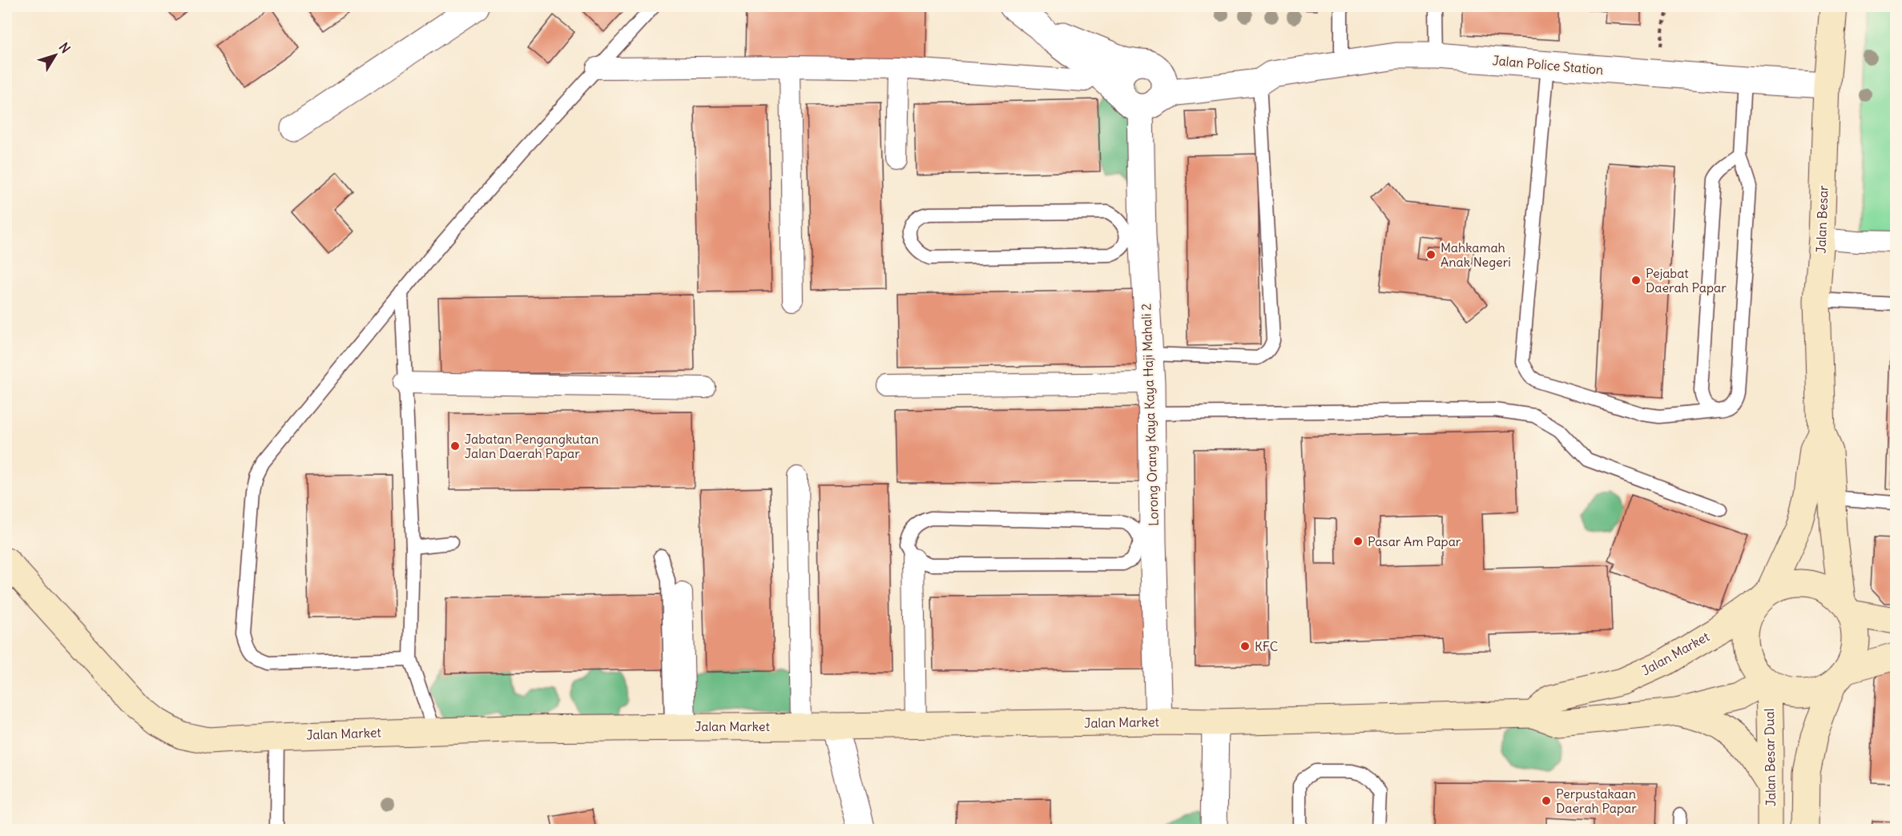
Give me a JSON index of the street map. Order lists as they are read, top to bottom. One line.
{"streets":{"main road":["Jalan Besar","Jalan Market","Jalan Besar Dual"],"street":["Jalan Police Station","Lorong Orang Kaya Kaya Haji Mahali 2"]},"crossings":[["Jalan Police Station","Jalan Besar"],["Jalan Police Station","Lorong Orang Kaya Kaya Haji Mahali 2"],["Jalan Besar","Jalan Market"],["Jalan Besar","Jalan Besar Dual"],["Lorong Orang Kaya Kaya Haji Mahali 2","Jalan Market"],["Jalan Market","Jalan Besar Dual"]],"places":["Mahkamah Anak Negeri","Pejabat Daerah Papar","Jabatan Pengangkutan Jalan Daerah Papar","Pasar Am Papar","KFC","Perpustakaan Daerah Papar"],"north":"top right"}
